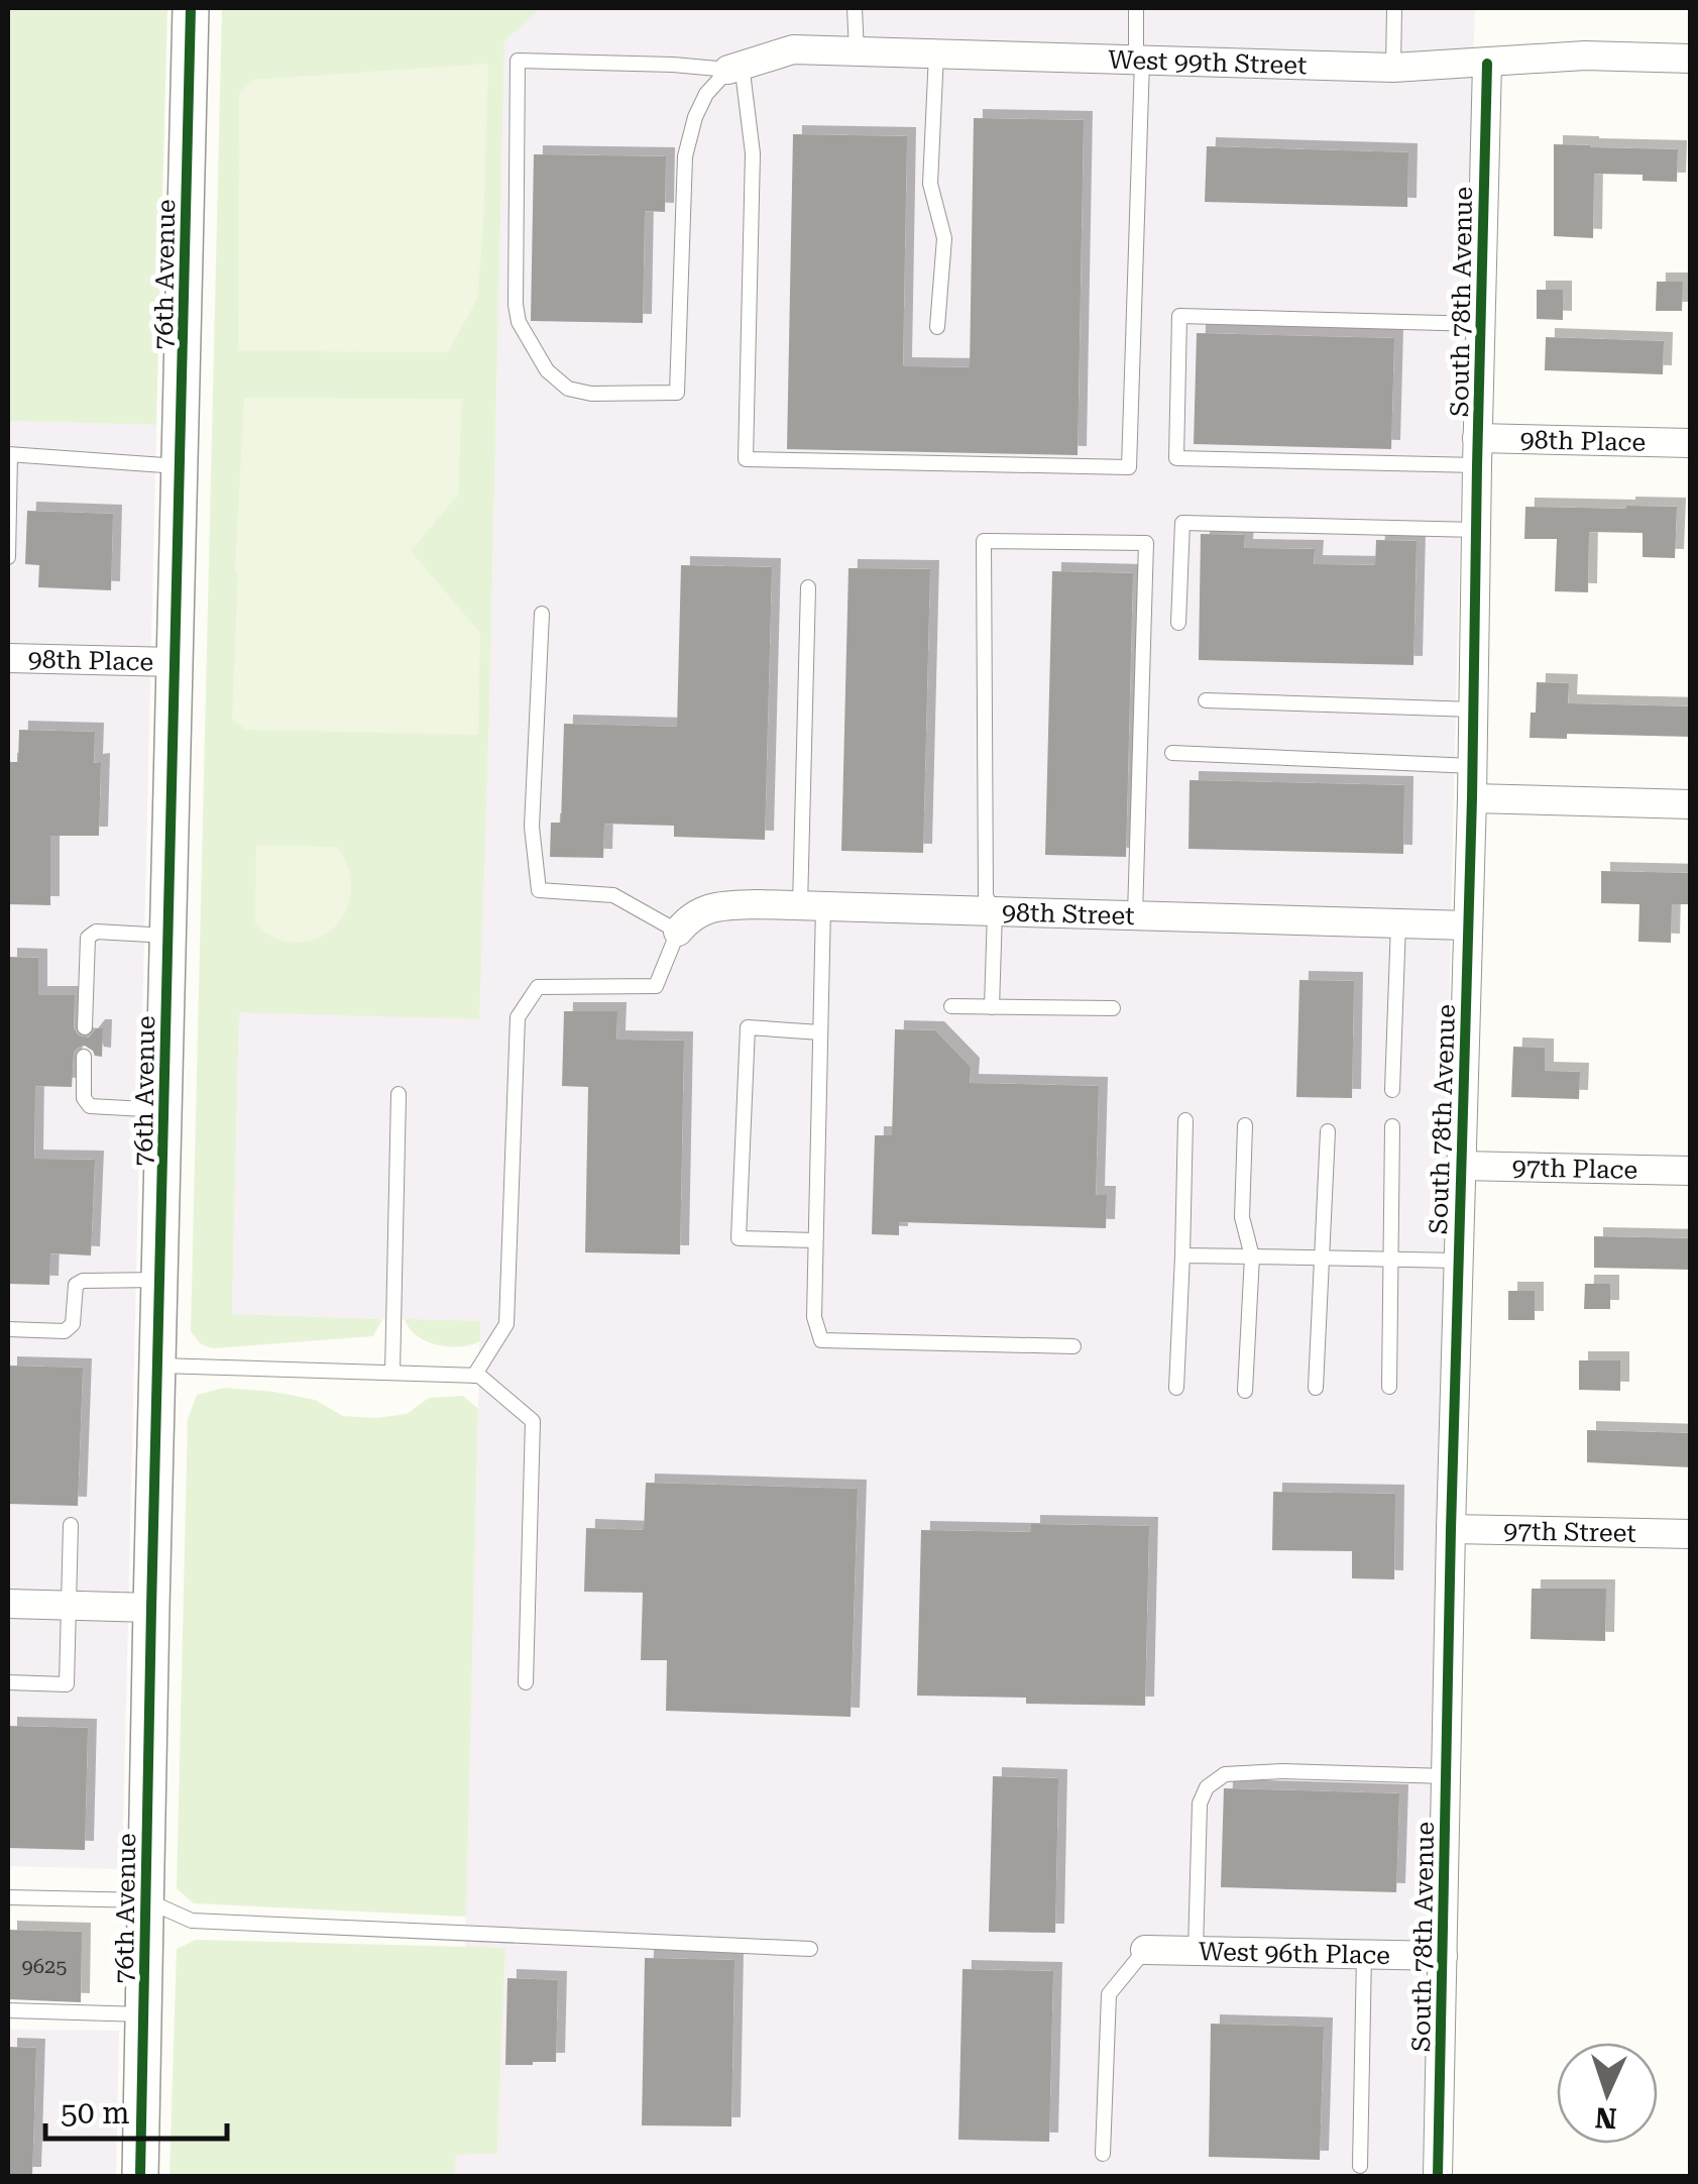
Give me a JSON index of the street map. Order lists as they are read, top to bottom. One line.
{"streets":{"street":["West 99th Street","76th Avenue","South 78th Avenue","98th Place","98th Street","97th Place","97th Street","West 96th Place"]},"crossings":[["West 99th Street","South 78th Avenue"],["76th Avenue","98th Place"],["South 78th Avenue","98th Place"],["South 78th Avenue","98th Street"],["South 78th Avenue","97th Place"],["South 78th Avenue","97th Street"],["South 78th Avenue","West 96th Place"]],"house_numbers":["9625"],"scale_bar":"50 m","north":"bottom"}
